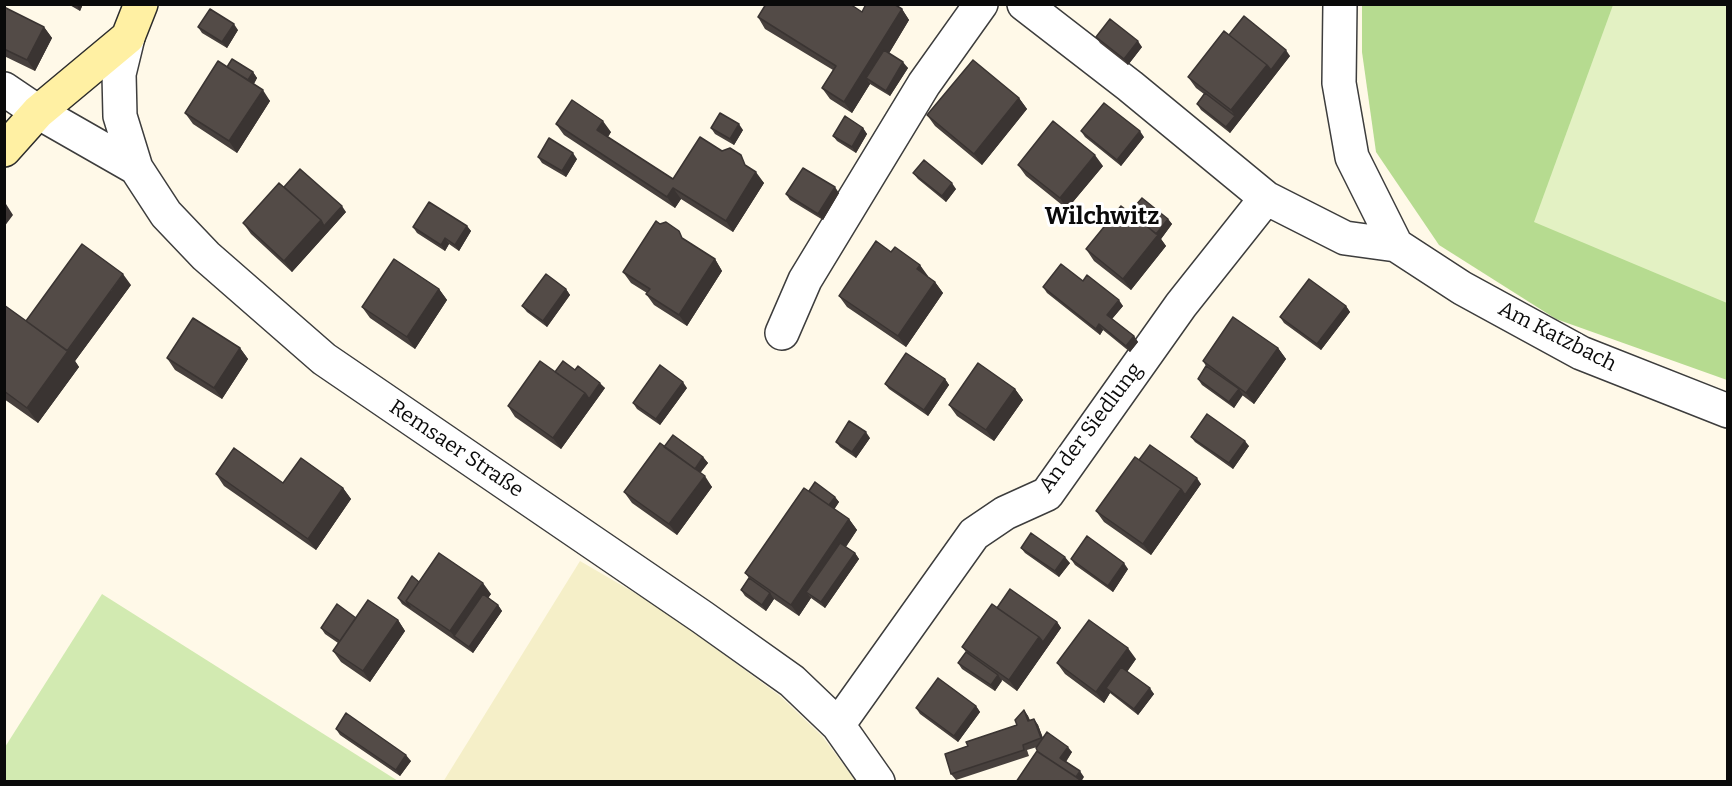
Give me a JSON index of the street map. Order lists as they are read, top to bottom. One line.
{"streets":{"street":["Am Katzbach","An der Siedlung","Remsaer Straße"]},"crossings":[["An der Siedlung","Remsaer Straße"]],"districts":["Wilchwitz"]}
